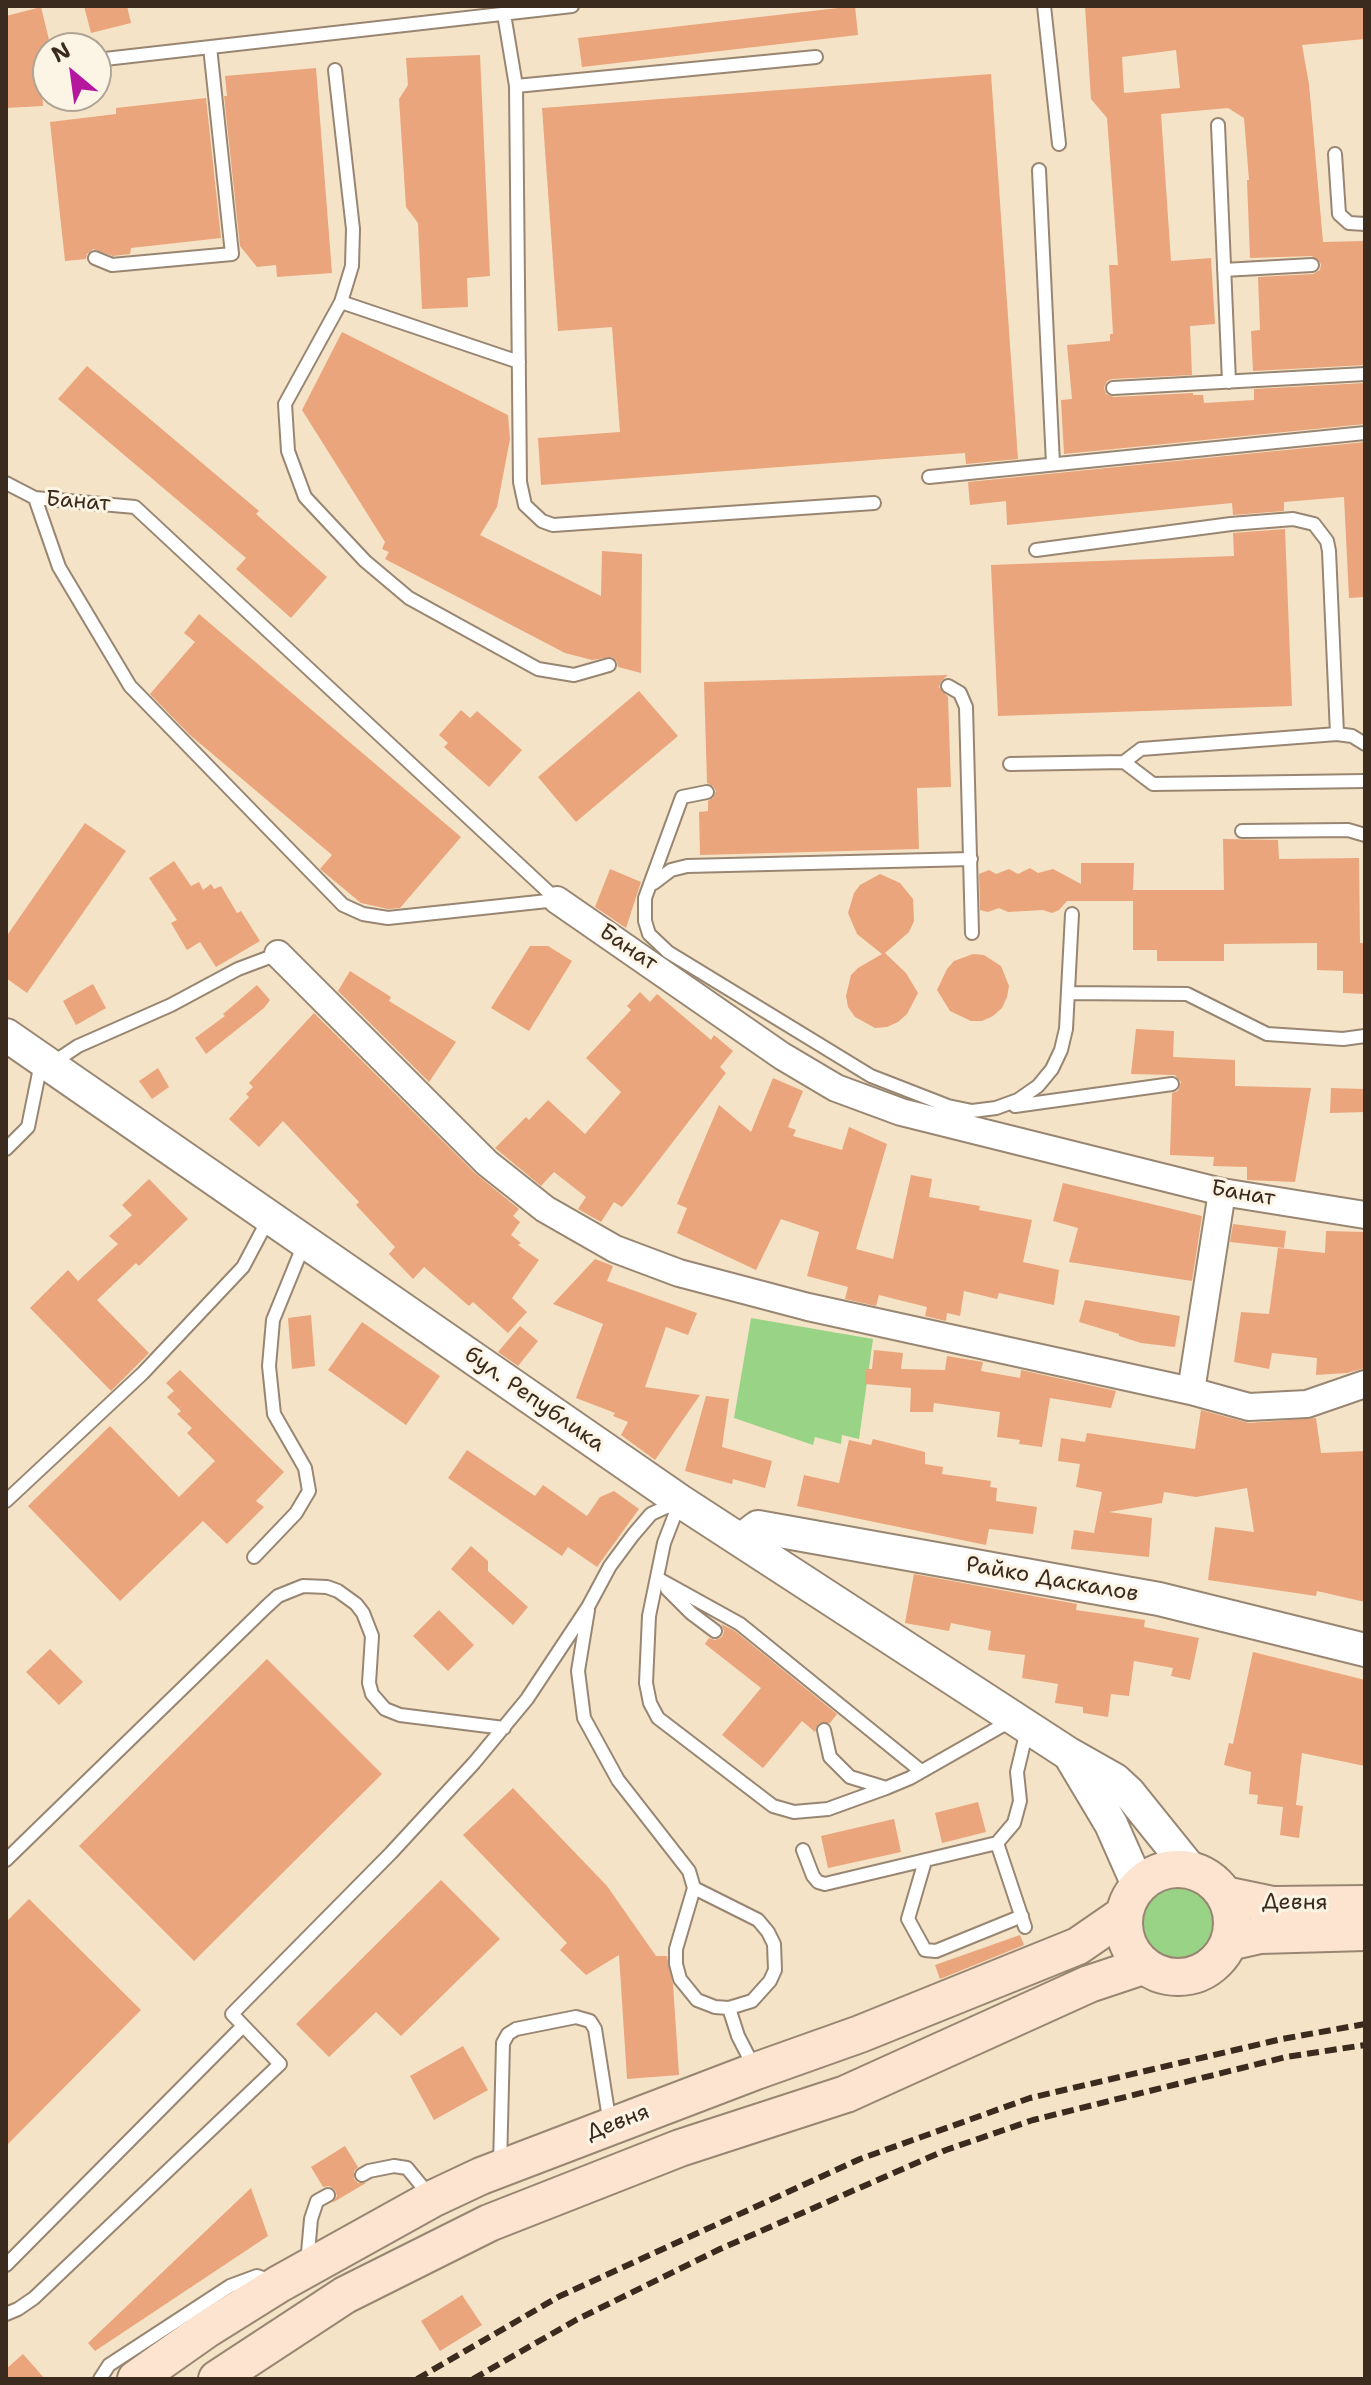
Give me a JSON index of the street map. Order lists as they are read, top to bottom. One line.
{"streets":{"main road":["Девня"],"street":["Банат","бул. Република","Райко Даскалов"]},"crossings":[["бул. Република","Райко Даскалов"],["бул. Република","Девня"]],"north":"top left"}
